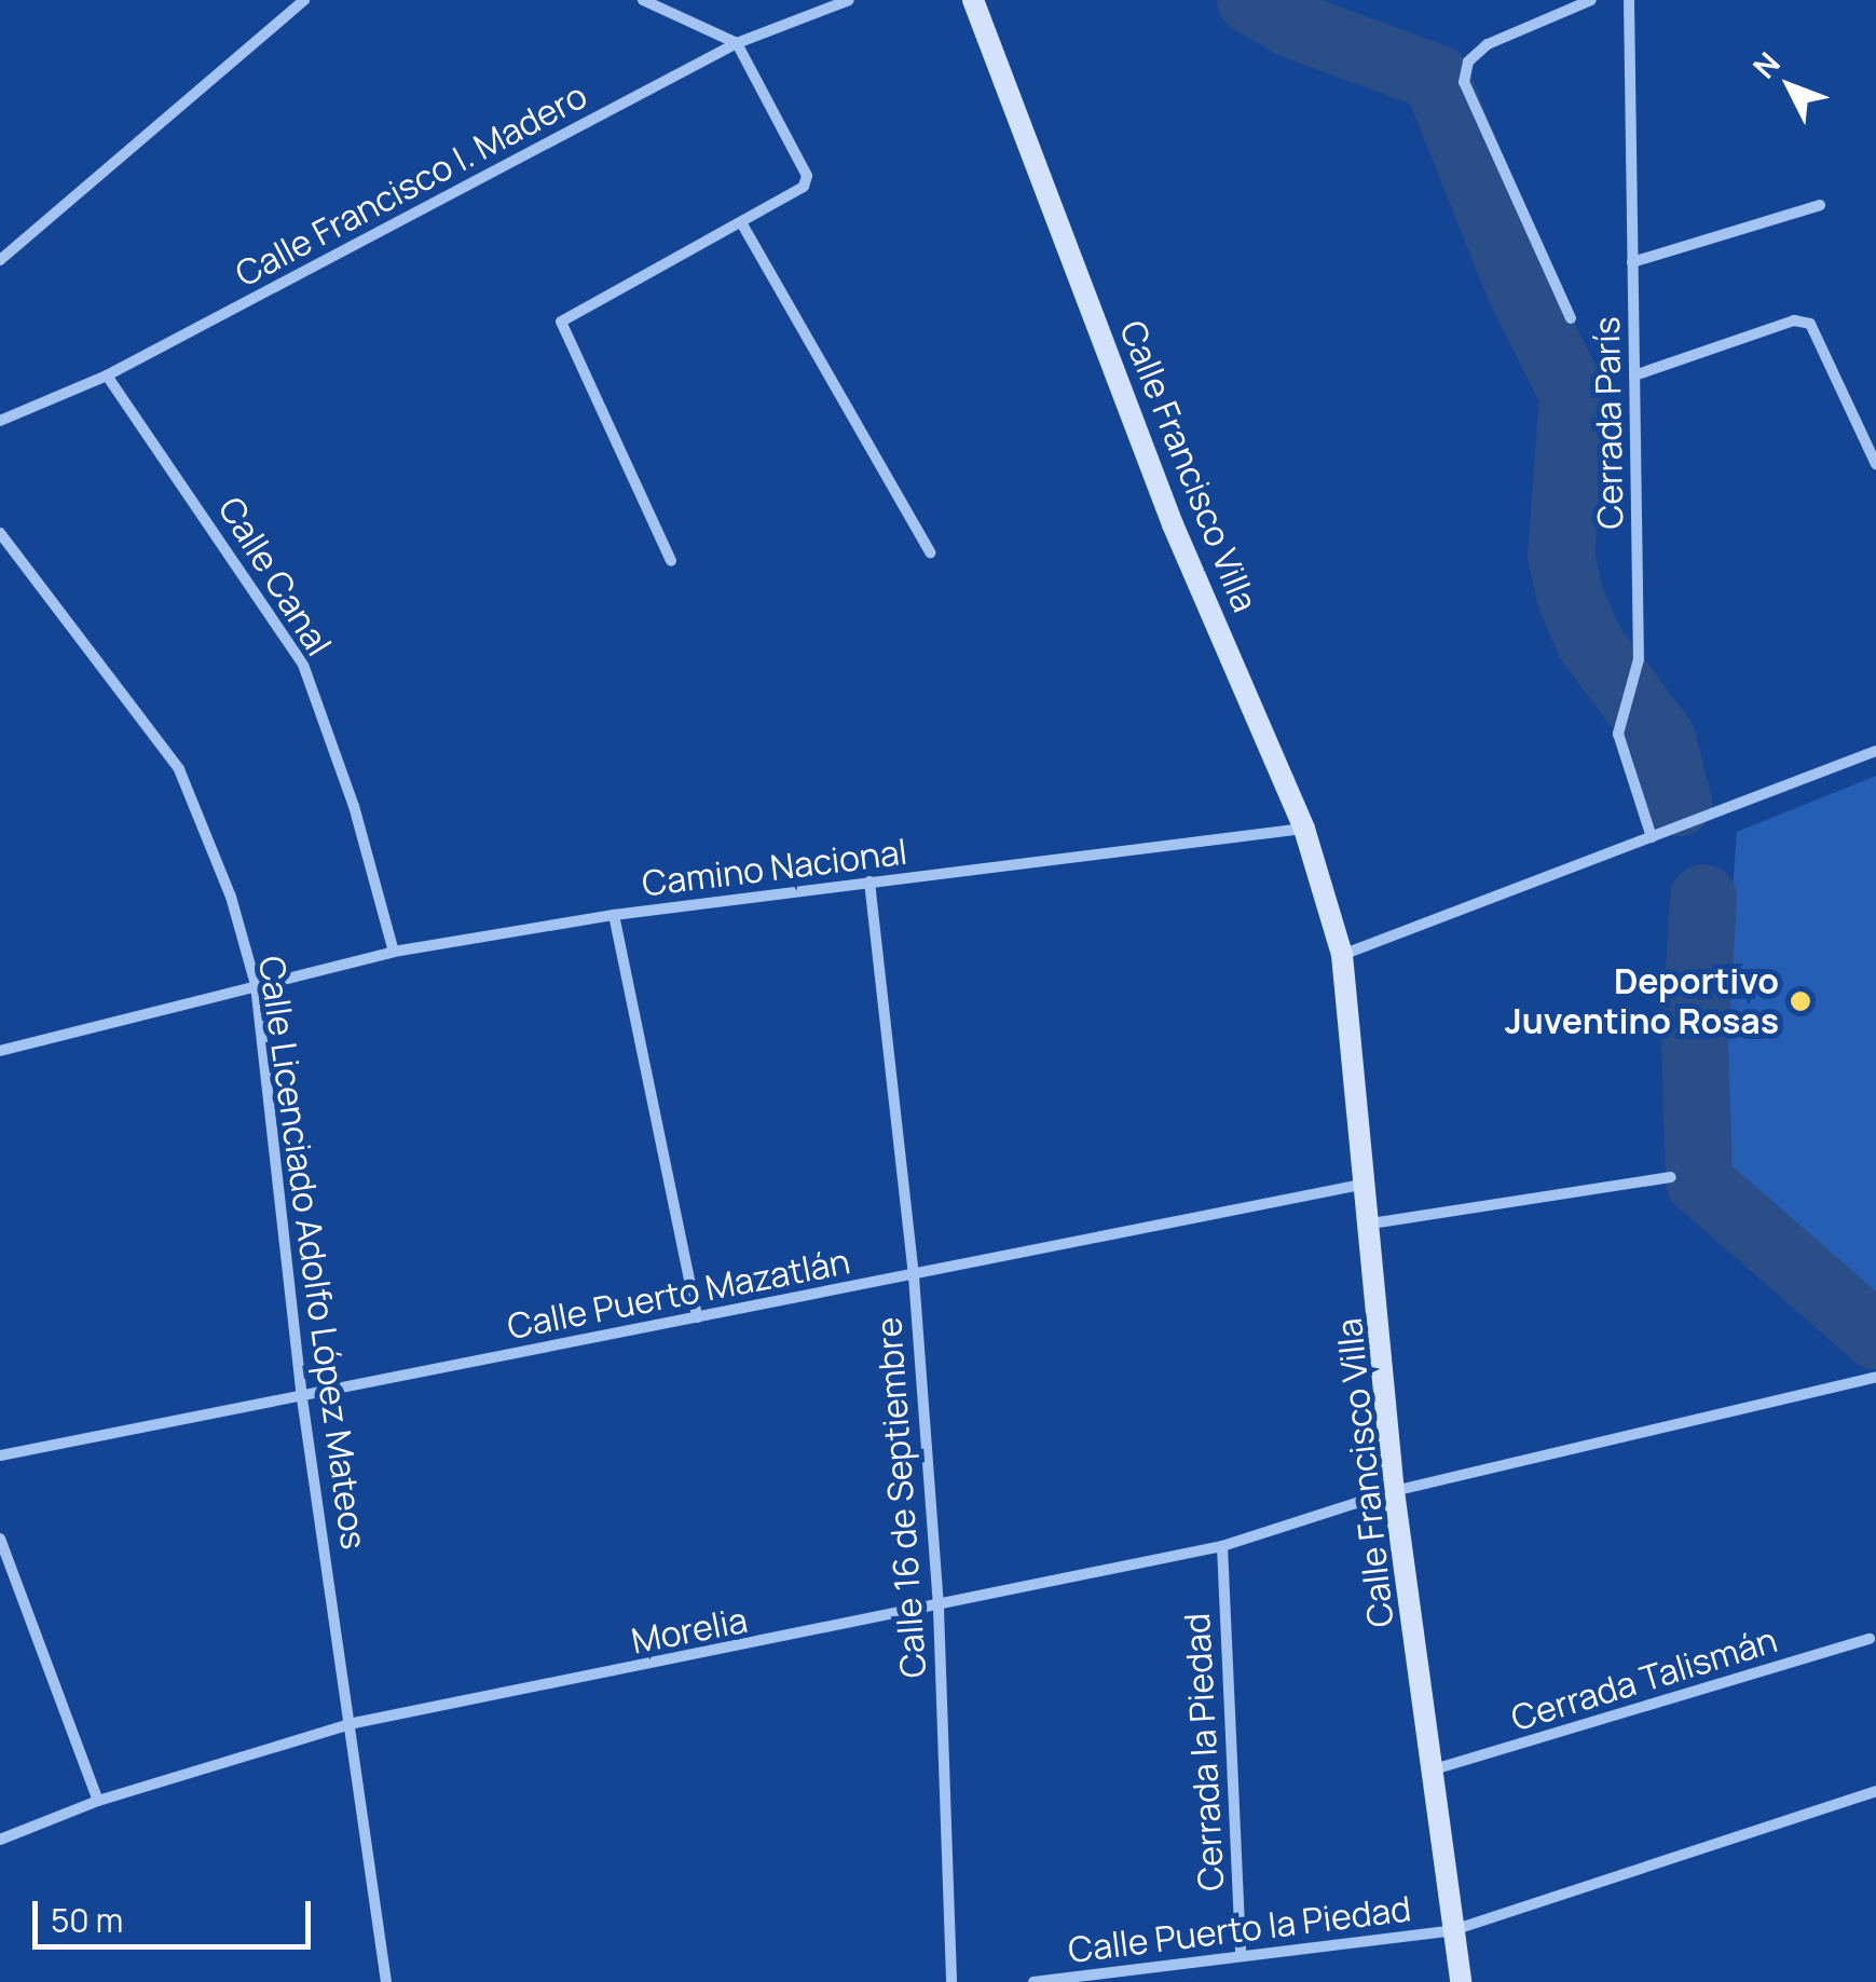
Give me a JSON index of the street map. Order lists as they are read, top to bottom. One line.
{"streets":{"street":["Calle Francisco I. Madero","Cerrada París","Calle Francisco Villa","Calle Canal","Camino Nacional","Calle Licenciado Adolfo López Mateos","Calle Puerto Mazatlán","Calle 16 de Septiembre","Morelia","Cerrada Talismán","Cerrada la Piedad","Calle Puerto la Piedad"]},"crossings":[["Calle Francisco I. Madero","Calle Canal"],["Calle Francisco Villa","Camino Nacional"],["Calle Francisco Villa","Calle Puerto Mazatlán"],["Calle Francisco Villa","Morelia"],["Calle Francisco Villa","Cerrada Talismán"],["Calle Francisco Villa","Calle Puerto la Piedad"],["Calle Canal","Camino Nacional"],["Camino Nacional","Calle Licenciado Adolfo López Mateos"],["Camino Nacional","Calle 16 de Septiembre"],["Calle Licenciado Adolfo López Mateos","Calle Puerto Mazatlán"],["Calle Licenciado Adolfo López Mateos","Morelia"],["Calle Puerto Mazatlán","Calle 16 de Septiembre"],["Calle 16 de Septiembre","Morelia"],["Morelia","Cerrada la Piedad"],["Cerrada la Piedad","Calle Puerto la Piedad"]],"places":["Deportivo Juventino Rosas"],"scale_bar":"50 m","north":"top left"}
